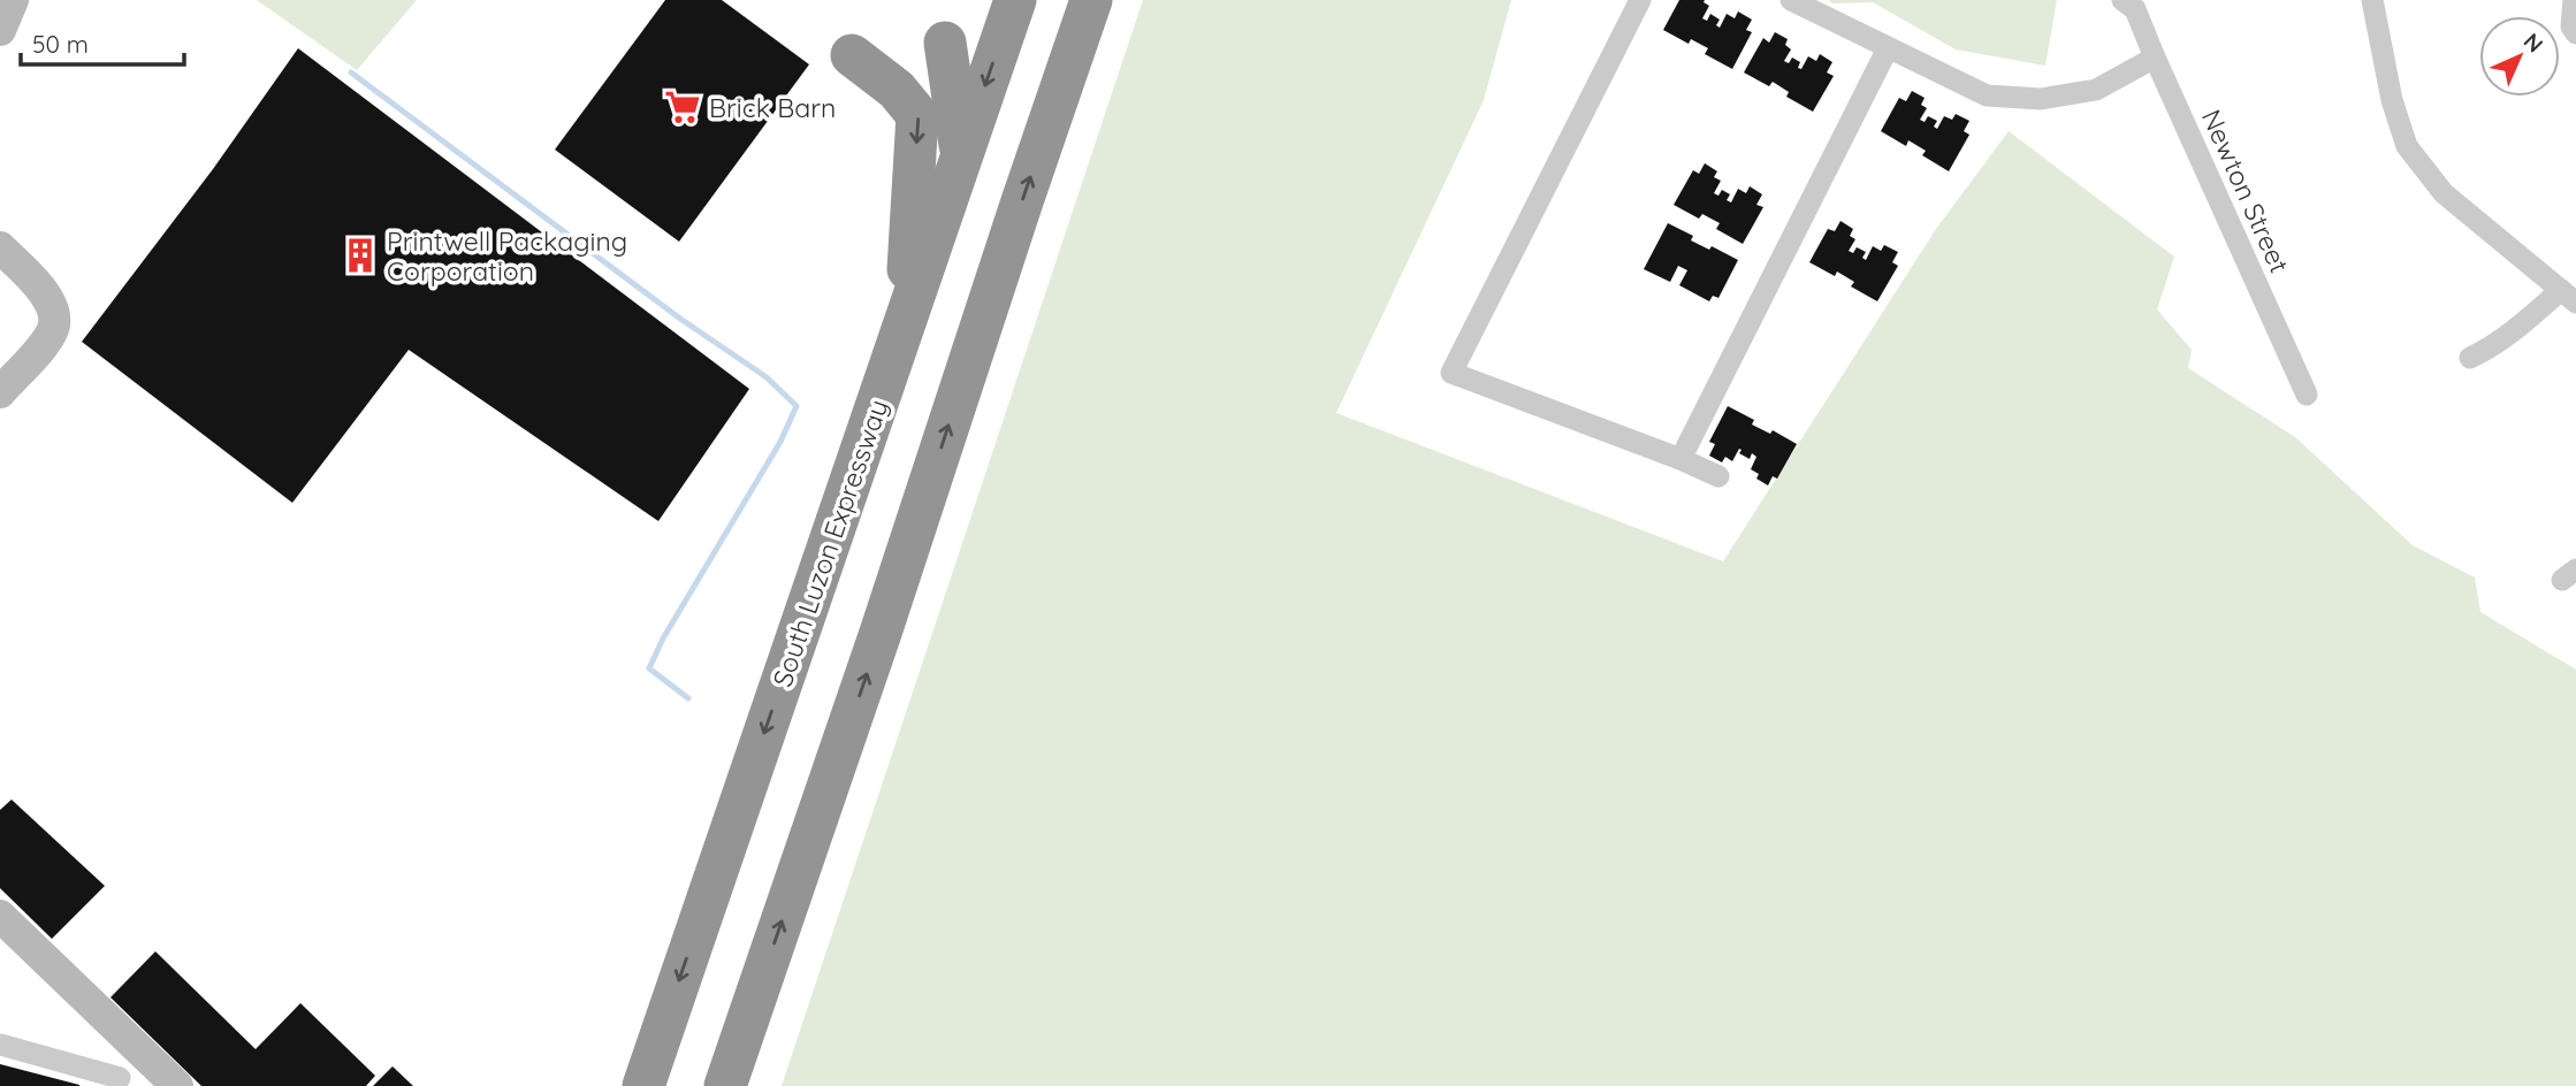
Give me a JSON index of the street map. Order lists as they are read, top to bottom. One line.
{"streets":{"highway":["South Luzon Expressway"],"street":["Newton Street"]},"places":{"supermarket":["Brick Barn"],"building":["Printwell Packaging Corporation"]},"scale_bar":"50 m","north":"top right"}
